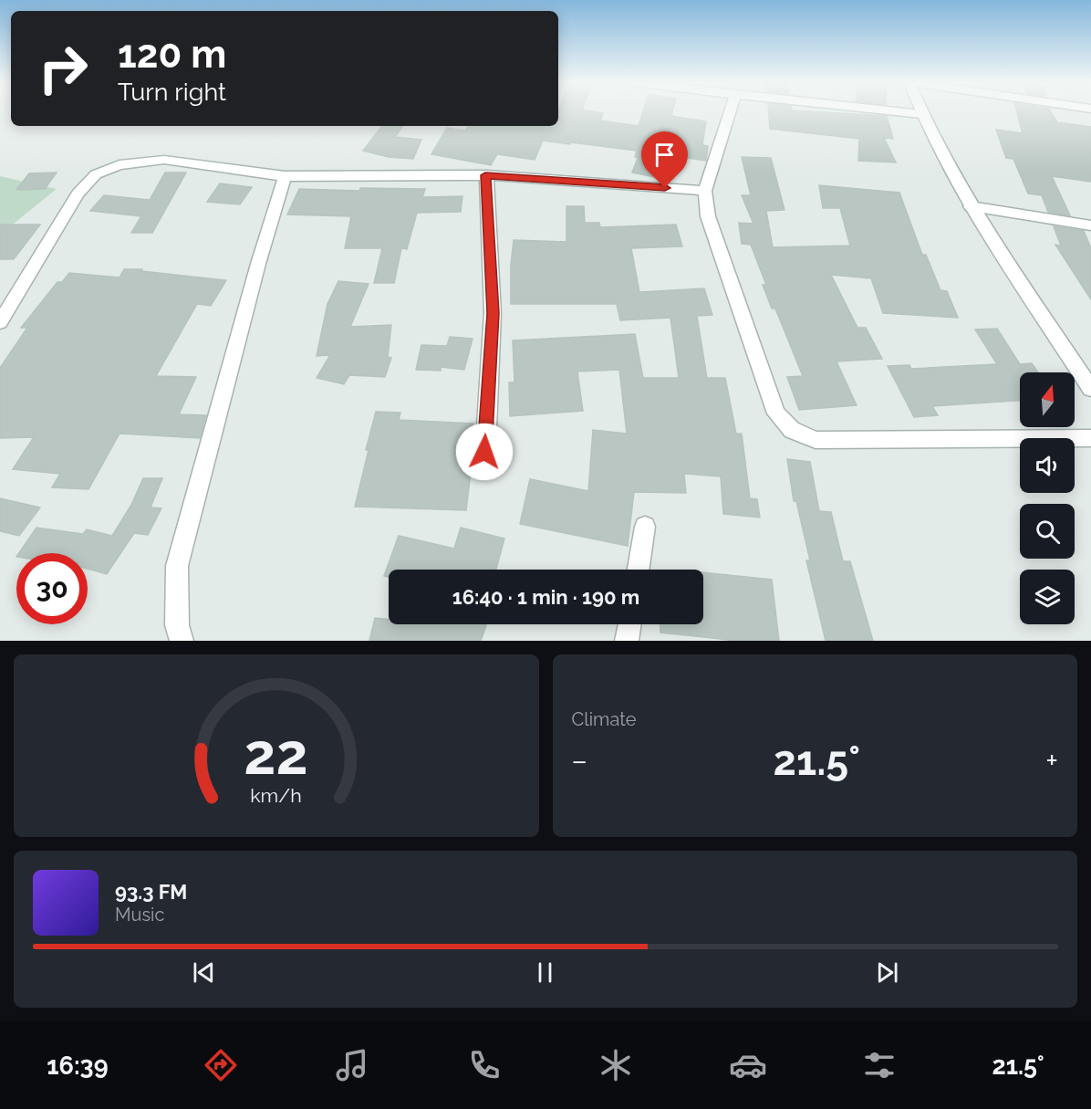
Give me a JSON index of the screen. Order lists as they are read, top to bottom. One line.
{"north":"top","page":{"turn":["120 m","Turn right"],"limit":"30","trip":"16:40 · 1 min · 190 m","tile":"Climate","heat":["−","21.5°","+"],"song":["93.3 FM","Music"],"tabs":["16:39","21.5°"],"gauge":["22","km/h"]}}
